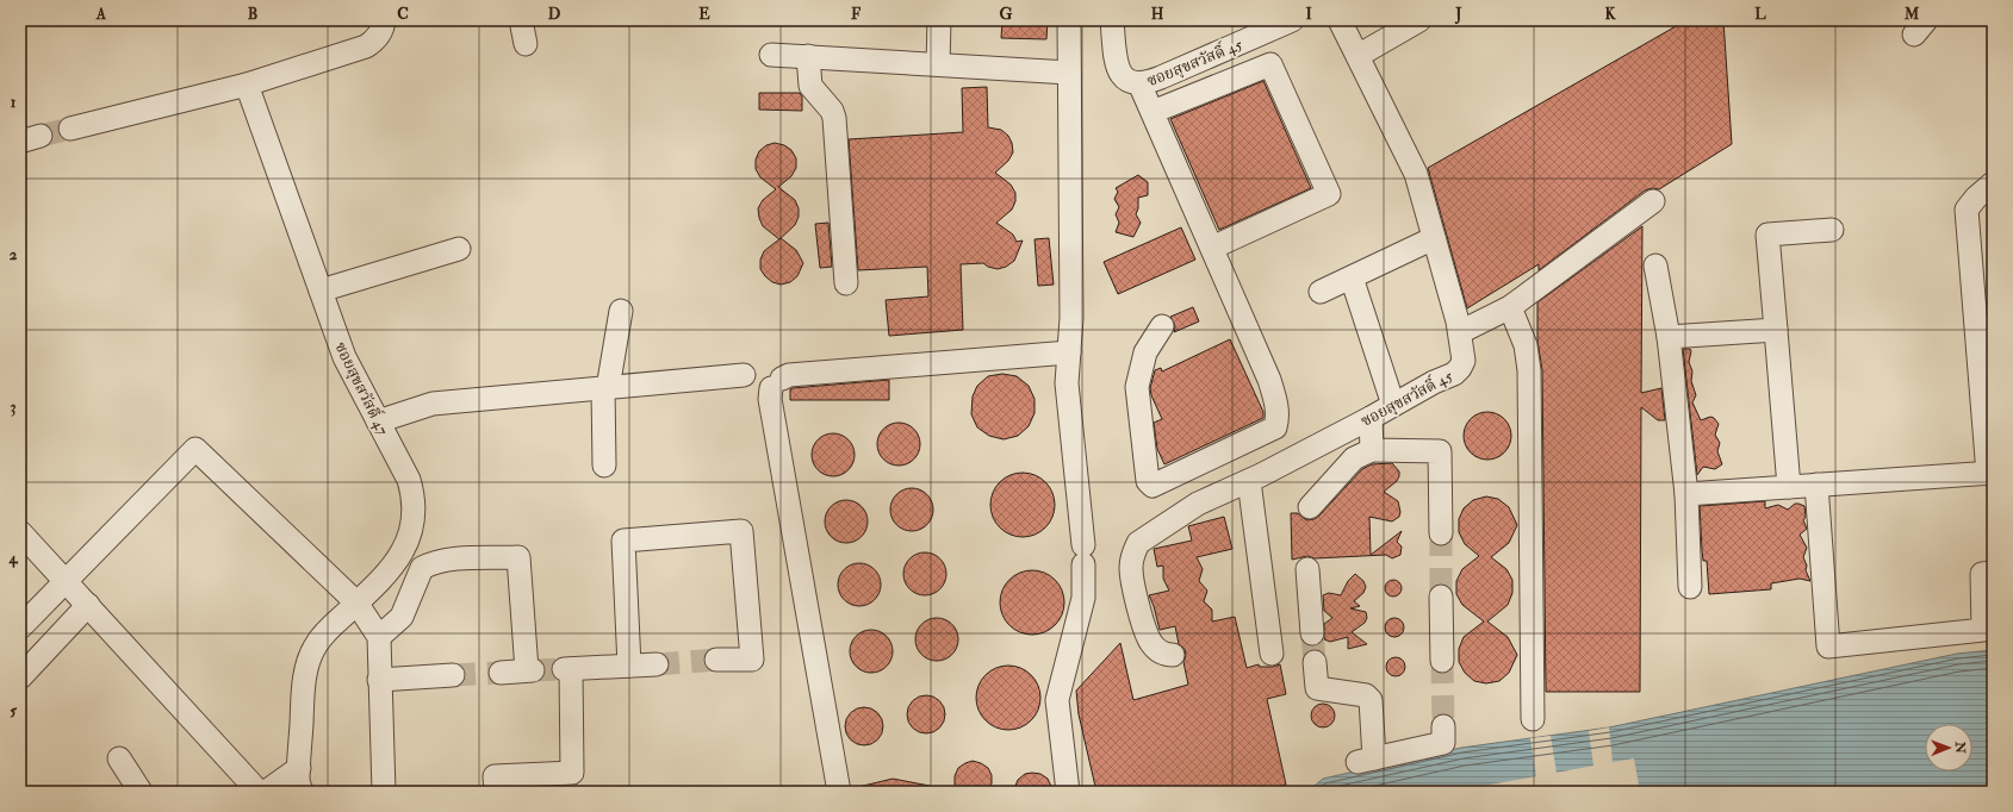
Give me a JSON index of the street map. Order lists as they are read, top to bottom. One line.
{"streets":{"street":["ซอยสุขสวัสดิ์ 45","ซอยสุขสวัสดิ์ 47"]},"north":"right","grid":{"columns":["A","B","C","D","E","F","G","H","I","J","K","L","M"],"rows":["1","2","3","4","5"]}}
